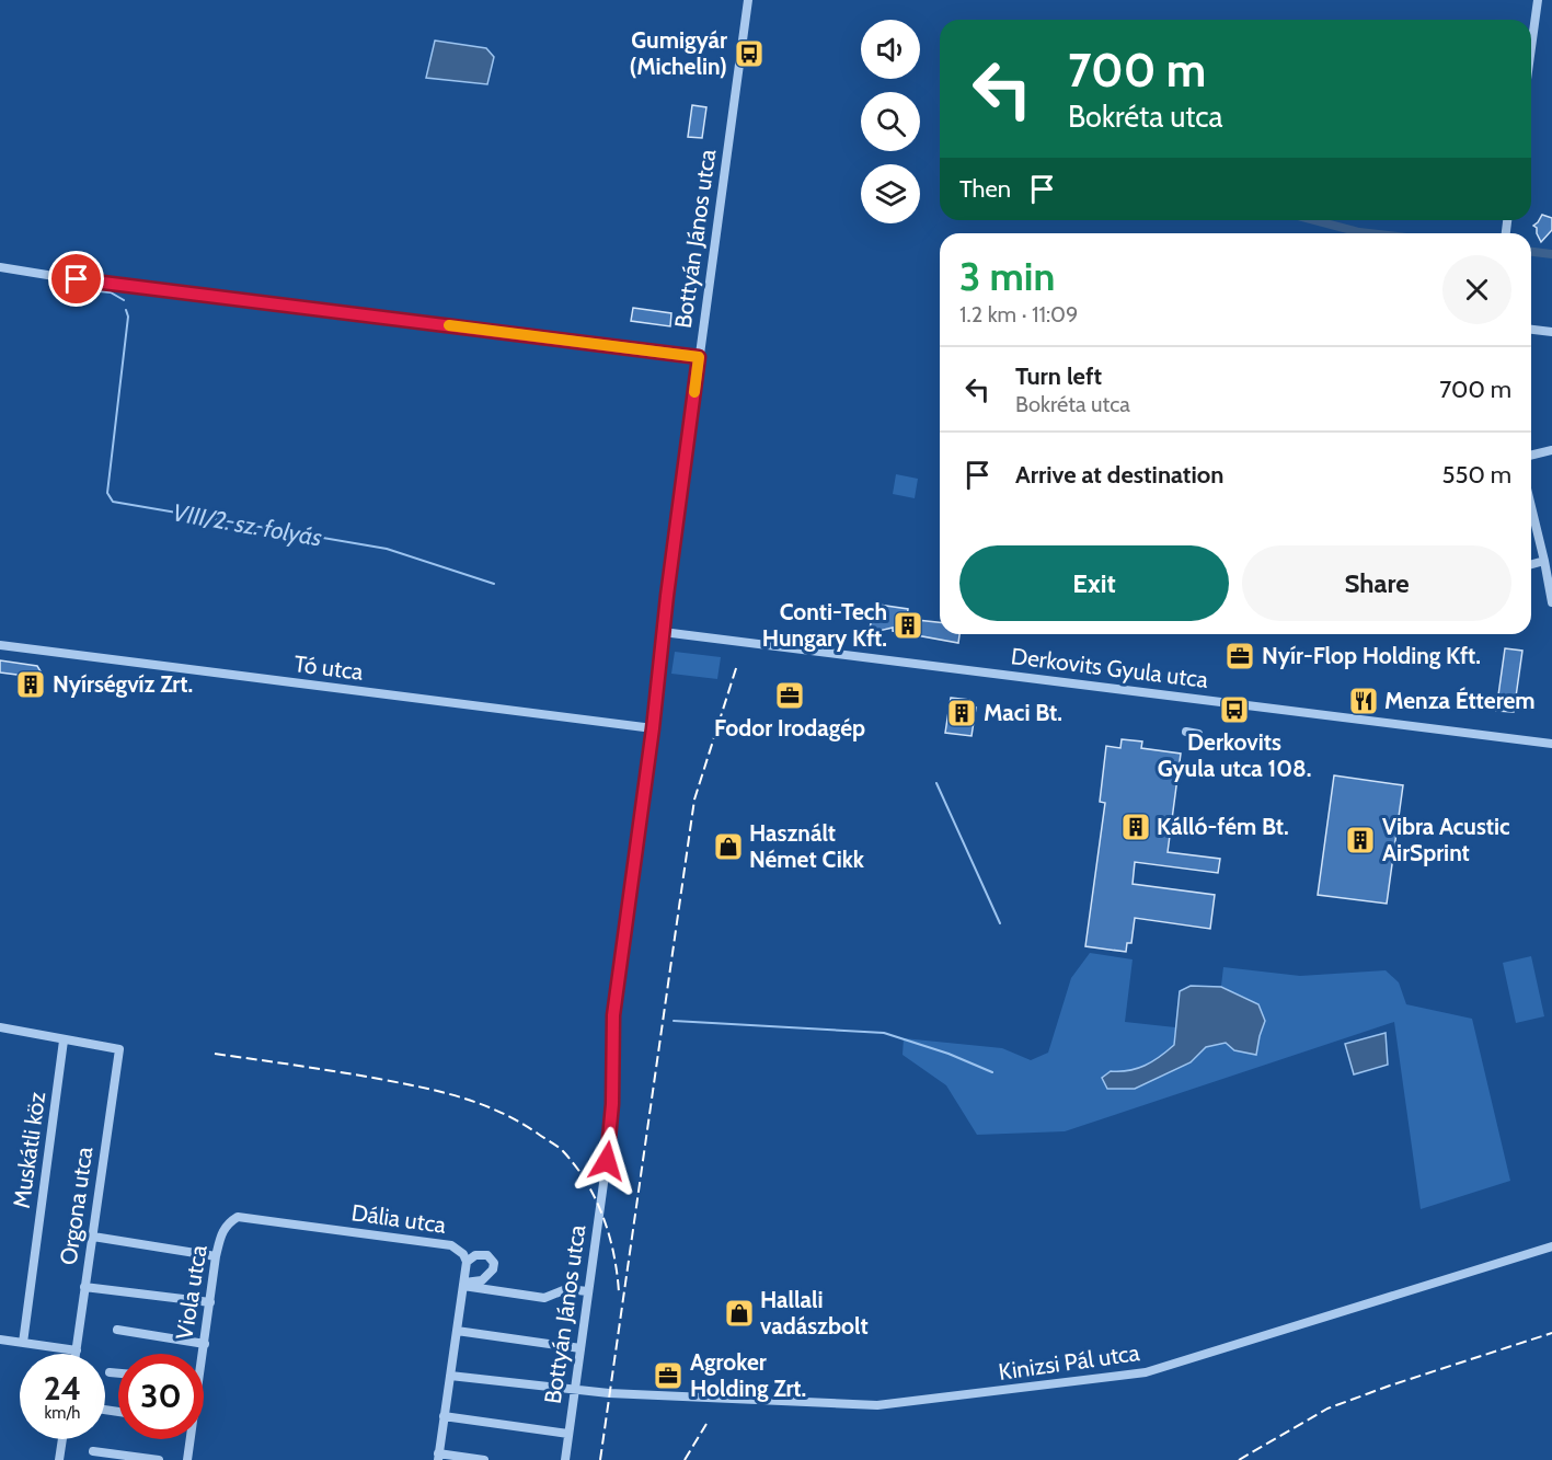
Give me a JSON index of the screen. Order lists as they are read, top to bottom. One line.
{"streets":{"street":["Bottyán János utca","Tó utca","Derkovits Gyula utca","Muskátli köz","Orgona utca","Dália utca","Viola utca","Kinizsi Pál utca"]},"crossings":[["Bottyán János utca","Tó utca"],["Bottyán János utca","Derkovits Gyula utca"],["Bottyán János utca","Kinizsi Pál utca"],["Muskátli köz","Orgona utca"],["Dália utca","Viola utca"],["Dália utca","Kinizsi Pál utca"]],"water":["VIII/2. sz. folyás"],"places":{"bus stop":["Gumigyár (Michelin)","Derkovits Gyula utca 108."],"building":["Conti-Tech Hungary Kft.","Nyírségvíz Zrt.","Maci Bt.","Kálló-fém Bt.","Vibra Acustic AirSprint"],"office":["Nyír-Flop Holding Kft.","Fodor Irodagép","Agroker Holding Zrt."],"restaurant":["Menza Étterem"],"shop":["Használt Német Cikk","Hallali vadászbolt"]},"page":{"turn":["700 m","Bokréta utca"],"then":"Then","heading":["3 min","1.2 km · 11:09"],"list":[{"name":"Turn left","note":"Bokréta utca","value":"700 m"},{"name":"Arrive at destination","value":"550 m"}],"buttons":["Exit","Share"],"speed":"24 km/h","limit":"30"}}
